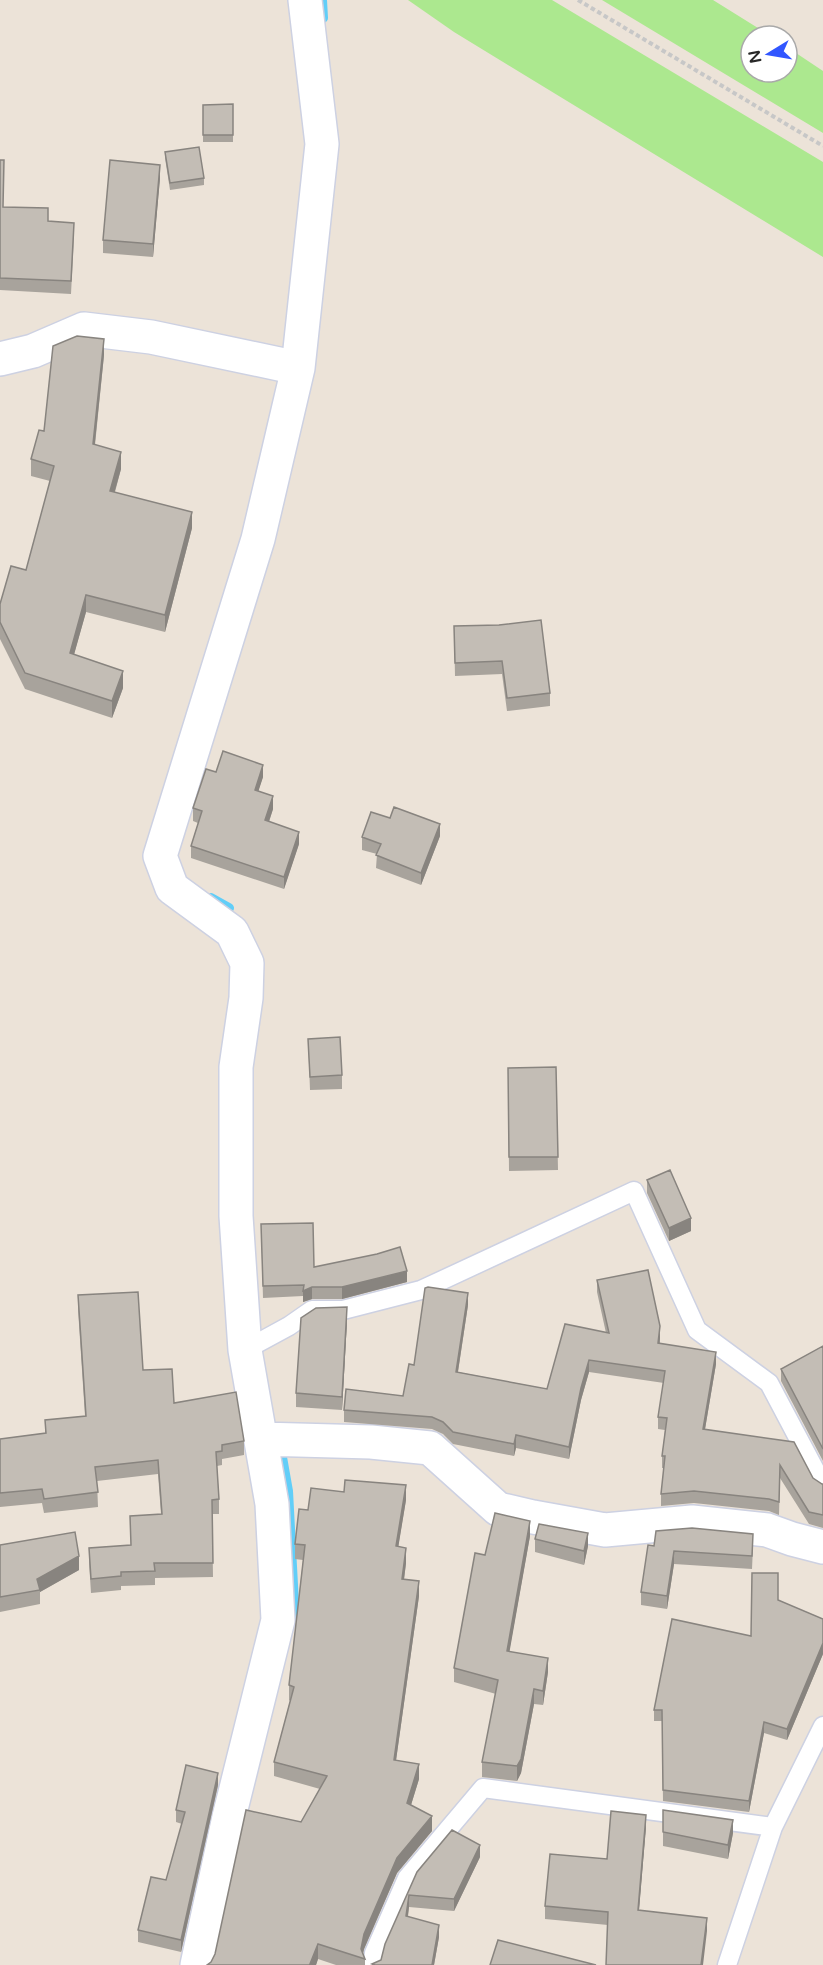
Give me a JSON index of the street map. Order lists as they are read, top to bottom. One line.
{"north":"left"}
